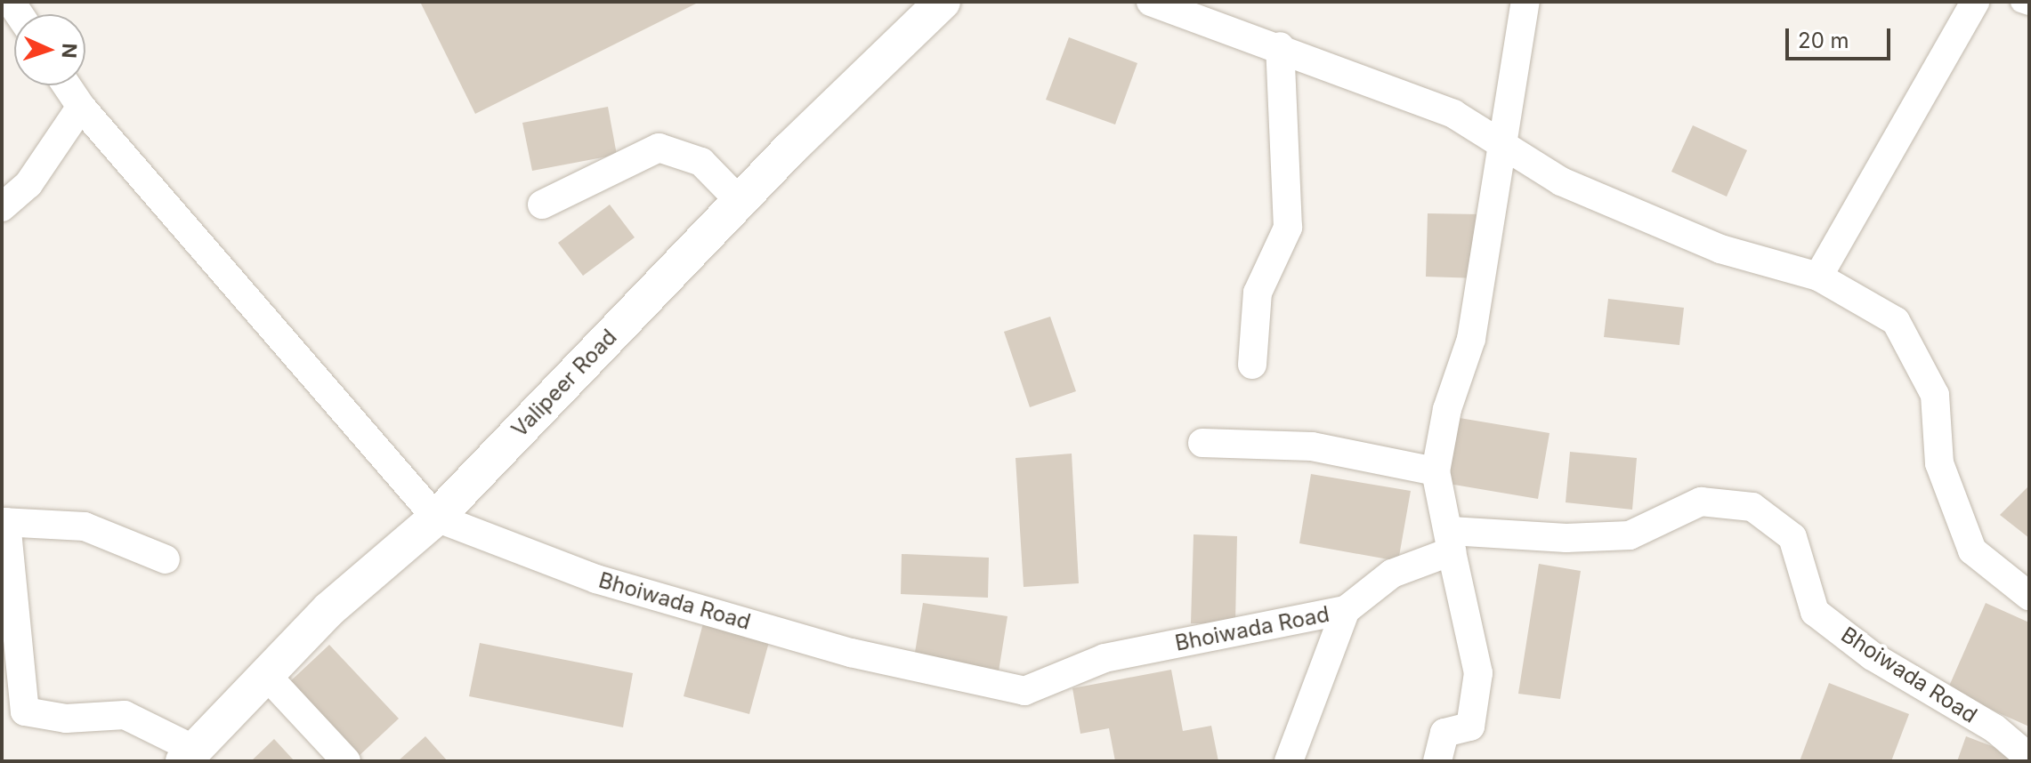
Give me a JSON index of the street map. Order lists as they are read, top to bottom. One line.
{"streets":{"street":["Valipeer Road","Bhoiwada Road"]},"crossings":[["Valipeer Road","Bhoiwada Road"]],"scale_bar":"20 m","north":"right"}
